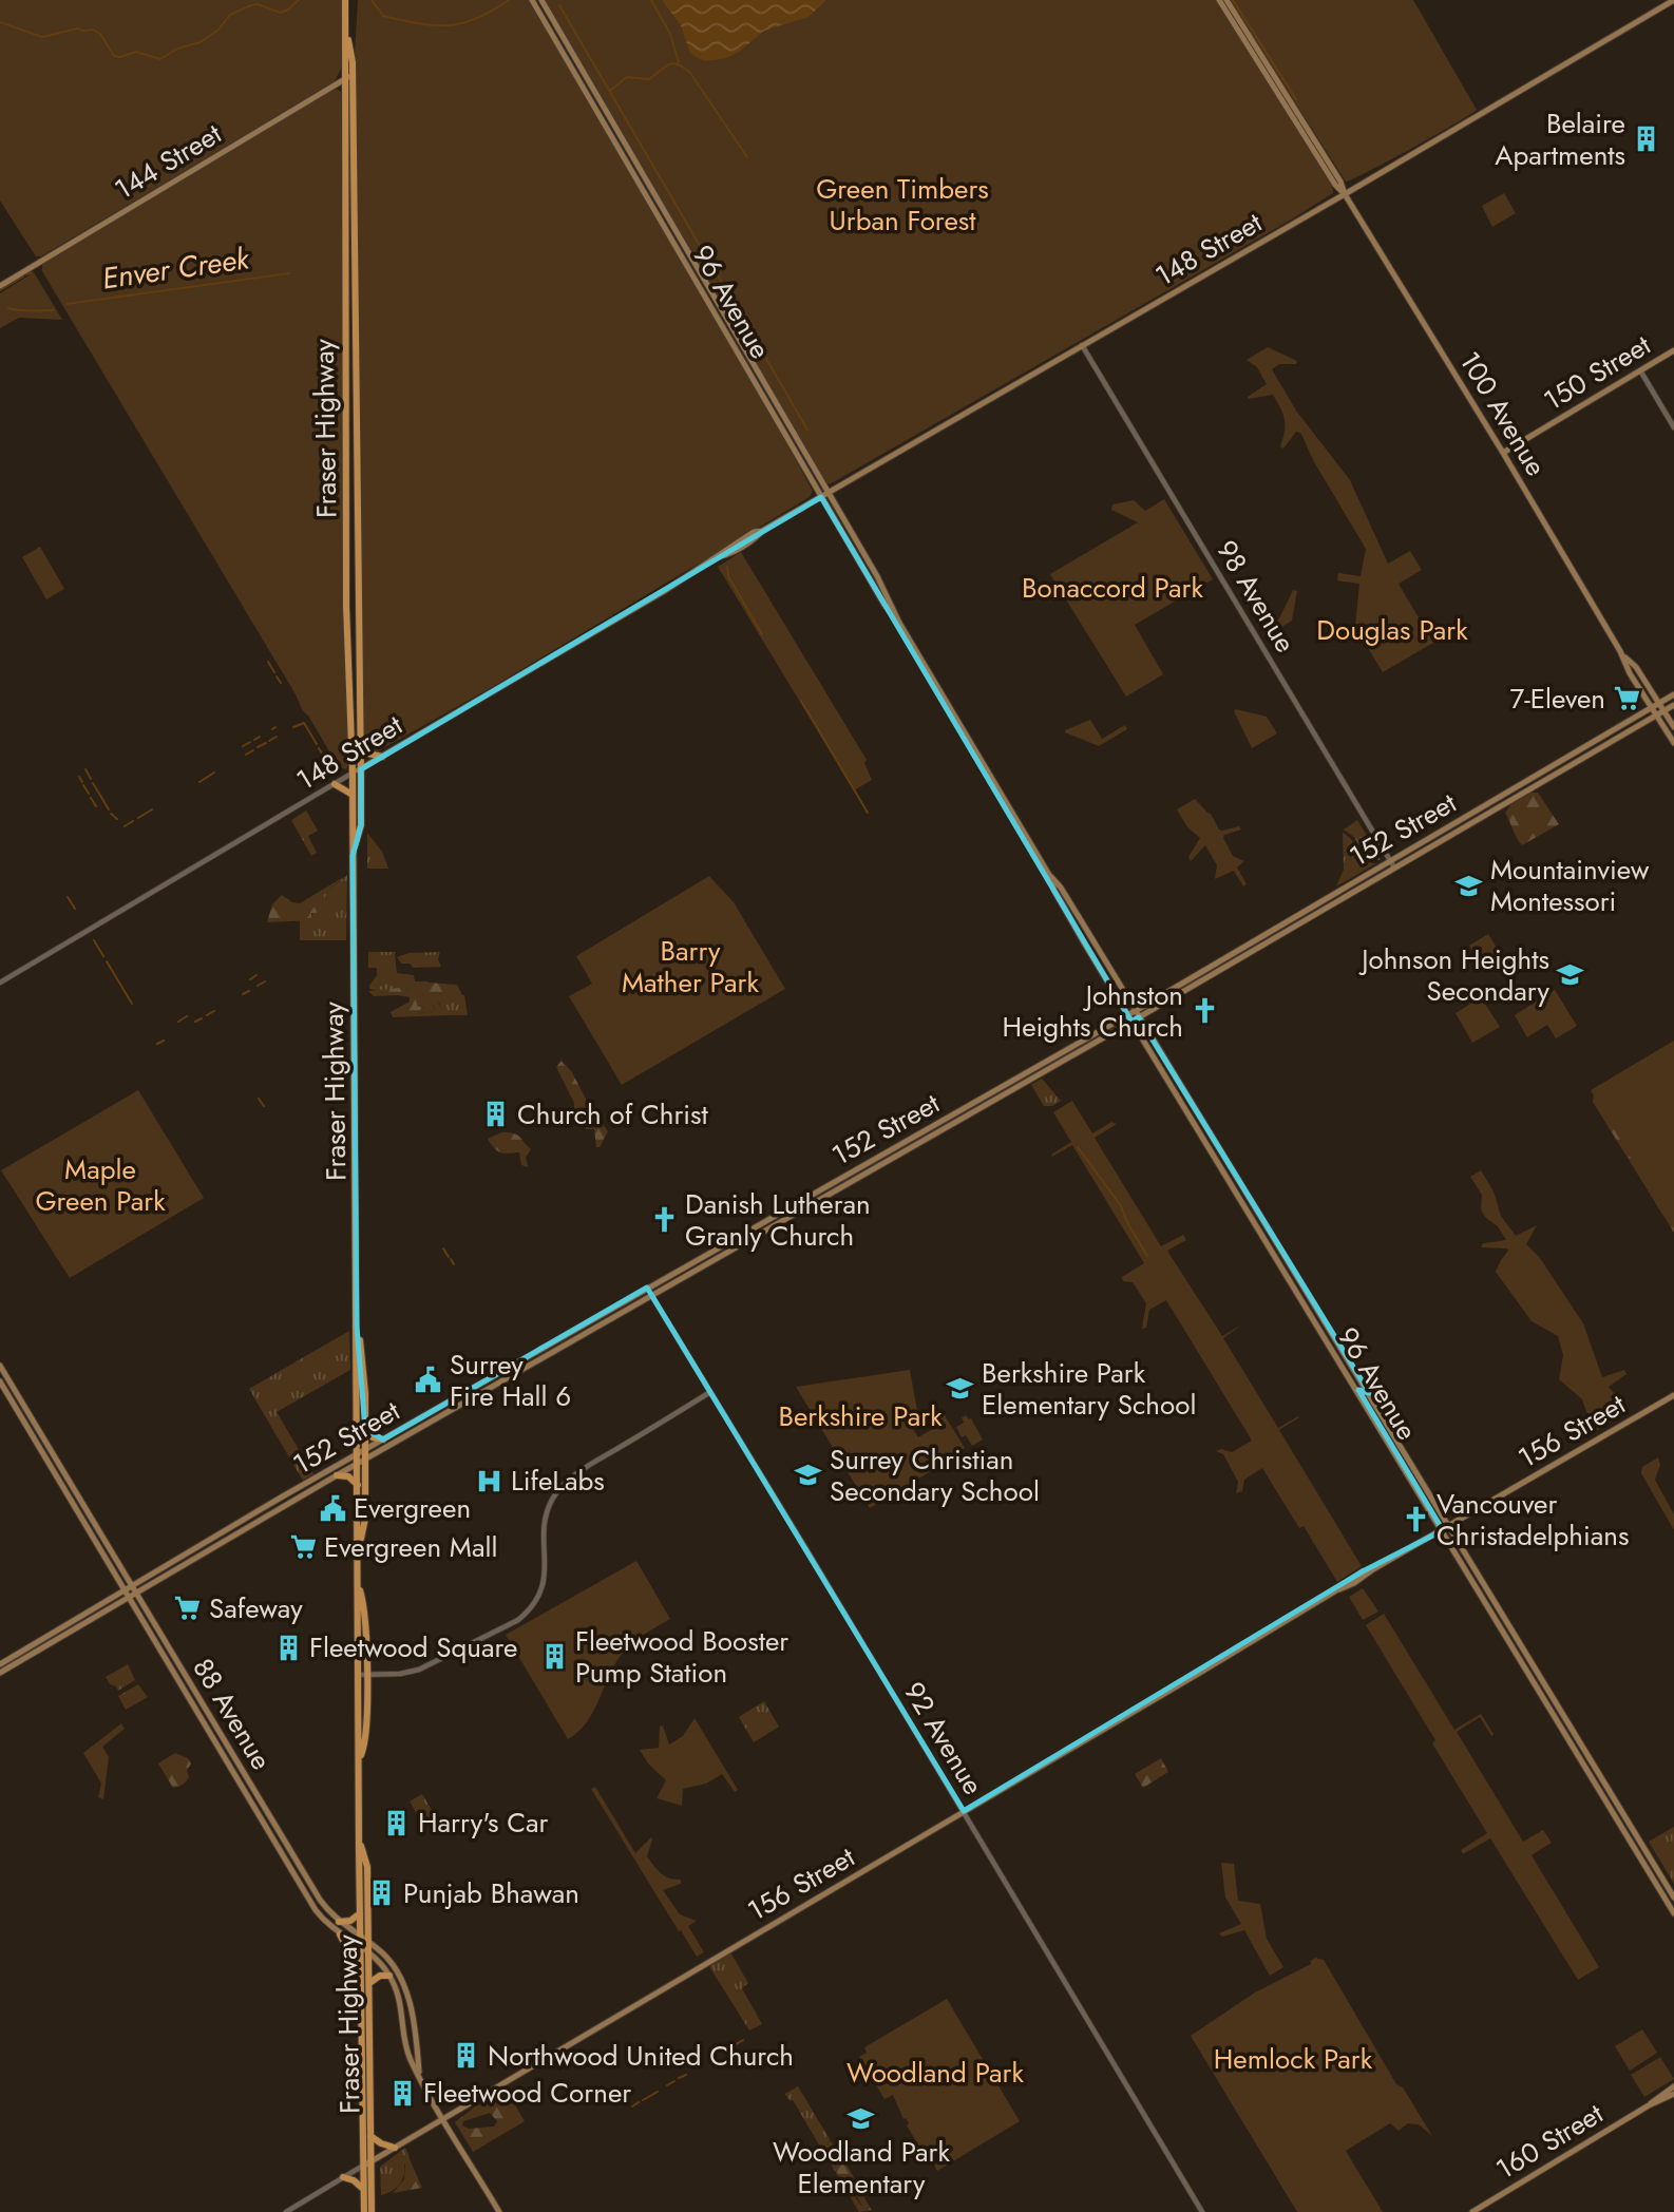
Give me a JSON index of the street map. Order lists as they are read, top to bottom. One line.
{"streets":{"main road":["144 Street","148 Street","96 Avenue","150 Street","100 Avenue","Fraser Highway","152 Street","156 Street","88 Avenue","160 Street"],"street":["98 Avenue","92 Avenue"]},"crossings":[["144 Street","Fraser Highway"],["148 Street","96 Avenue"],["148 Street","100 Avenue"],["148 Street","Fraser Highway"],["148 Street","98 Avenue"],["96 Avenue","152 Street"],["96 Avenue","156 Street"],["150 Street","100 Avenue"],["100 Avenue","152 Street"],["Fraser Highway","152 Street"],["Fraser Highway","156 Street"],["Fraser Highway","88 Avenue"],["98 Avenue","152 Street"],["152 Street","88 Avenue"],["152 Street","92 Avenue"],["156 Street","88 Avenue"],["156 Street","92 Avenue"]],"water":["Enver Creek"],"parks":["Green Timbers Urban Forest","Bonaccord Park","Douglas Park","Barry Mather Park","Maple Green Park","Berkshire Park","Hemlock Park","Woodland Park"],"places":{"building":["Belaire Apartments","Church of Christ","Fleetwood Square","Fleetwood Booster Pump Station","Harry's Car","Punjab Bhawan","Northwood United Church","Fleetwood Corner"],"supermarket":["7-Eleven","Evergreen Mall","Safeway"],"school or university":["Mountainview Montessori","Johnson Heights Secondary","Berkshire Park Elementary School","Surrey Christian Secondary School","Woodland Park Elementary"],"church":["Johnston Heights Church","Danish Lutheran Granly Church","Vancouver Christadelphians"],"public building":["Surrey Fire Hall 6","Evergreen"],"hospital":["LifeLabs"]}}
